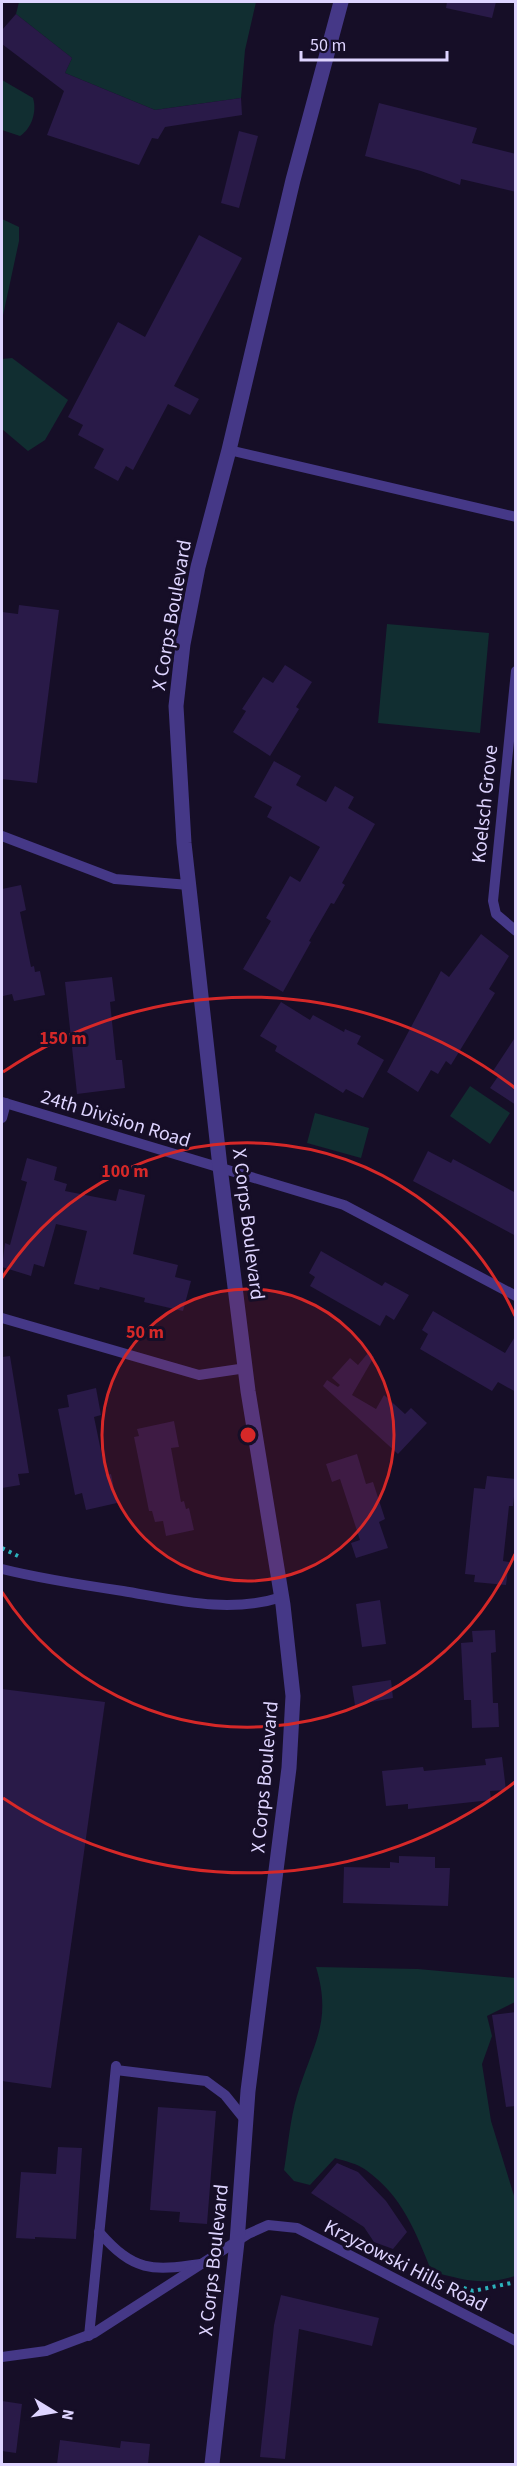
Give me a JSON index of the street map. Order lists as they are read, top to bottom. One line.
{"streets":{"street":["X Corps Boulevard"],"lane":["Koelsch Grove","24th Division Road","Krzyzowski Hills Road"]},"crossings":[["X Corps Boulevard","24th Division Road"],["X Corps Boulevard","Krzyzowski Hills Road"]],"scale_bar":"50 m","north":"right","rings":["150 m","100 m","50 m"]}
